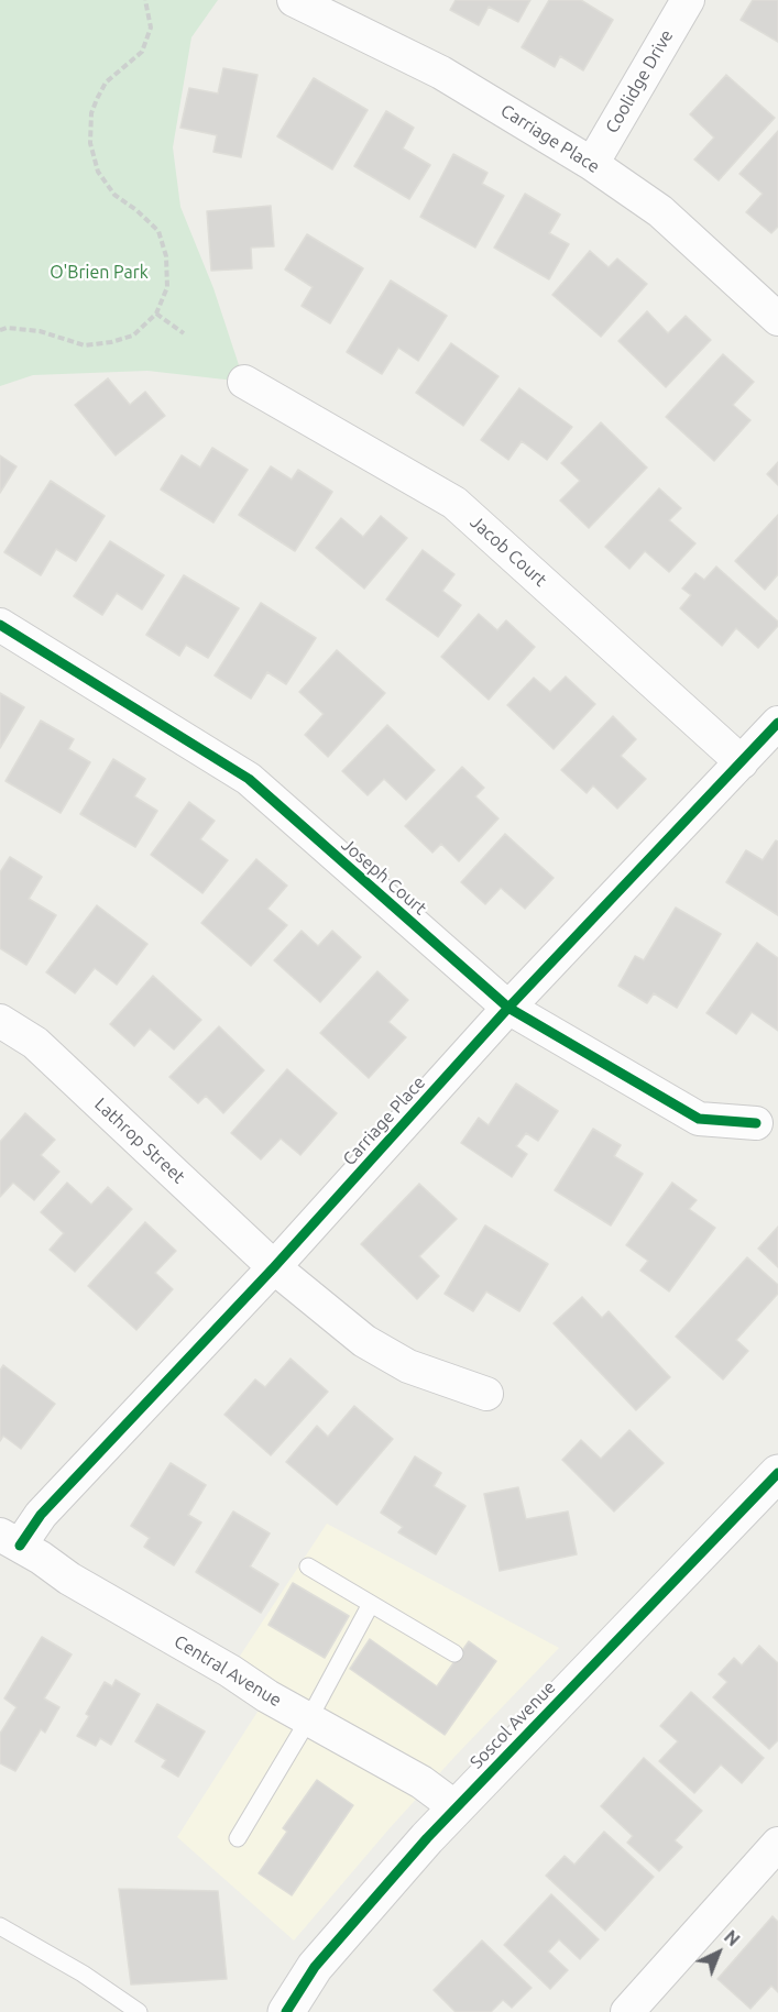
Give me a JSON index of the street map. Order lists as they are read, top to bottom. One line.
{"streets":{"main road":["Soscol Avenue"],"street":["Coolidge Drive","Carriage Place","Jacob Court","Joseph Court","Lathrop Street","Central Avenue"]},"crossings":[["Coolidge Drive","Carriage Place"],["Carriage Place","Jacob Court"],["Carriage Place","Joseph Court"],["Carriage Place","Lathrop Street"],["Carriage Place","Central Avenue"],["Central Avenue","Soscol Avenue"]],"parks":["O'Brien Park"],"north":"top right"}
